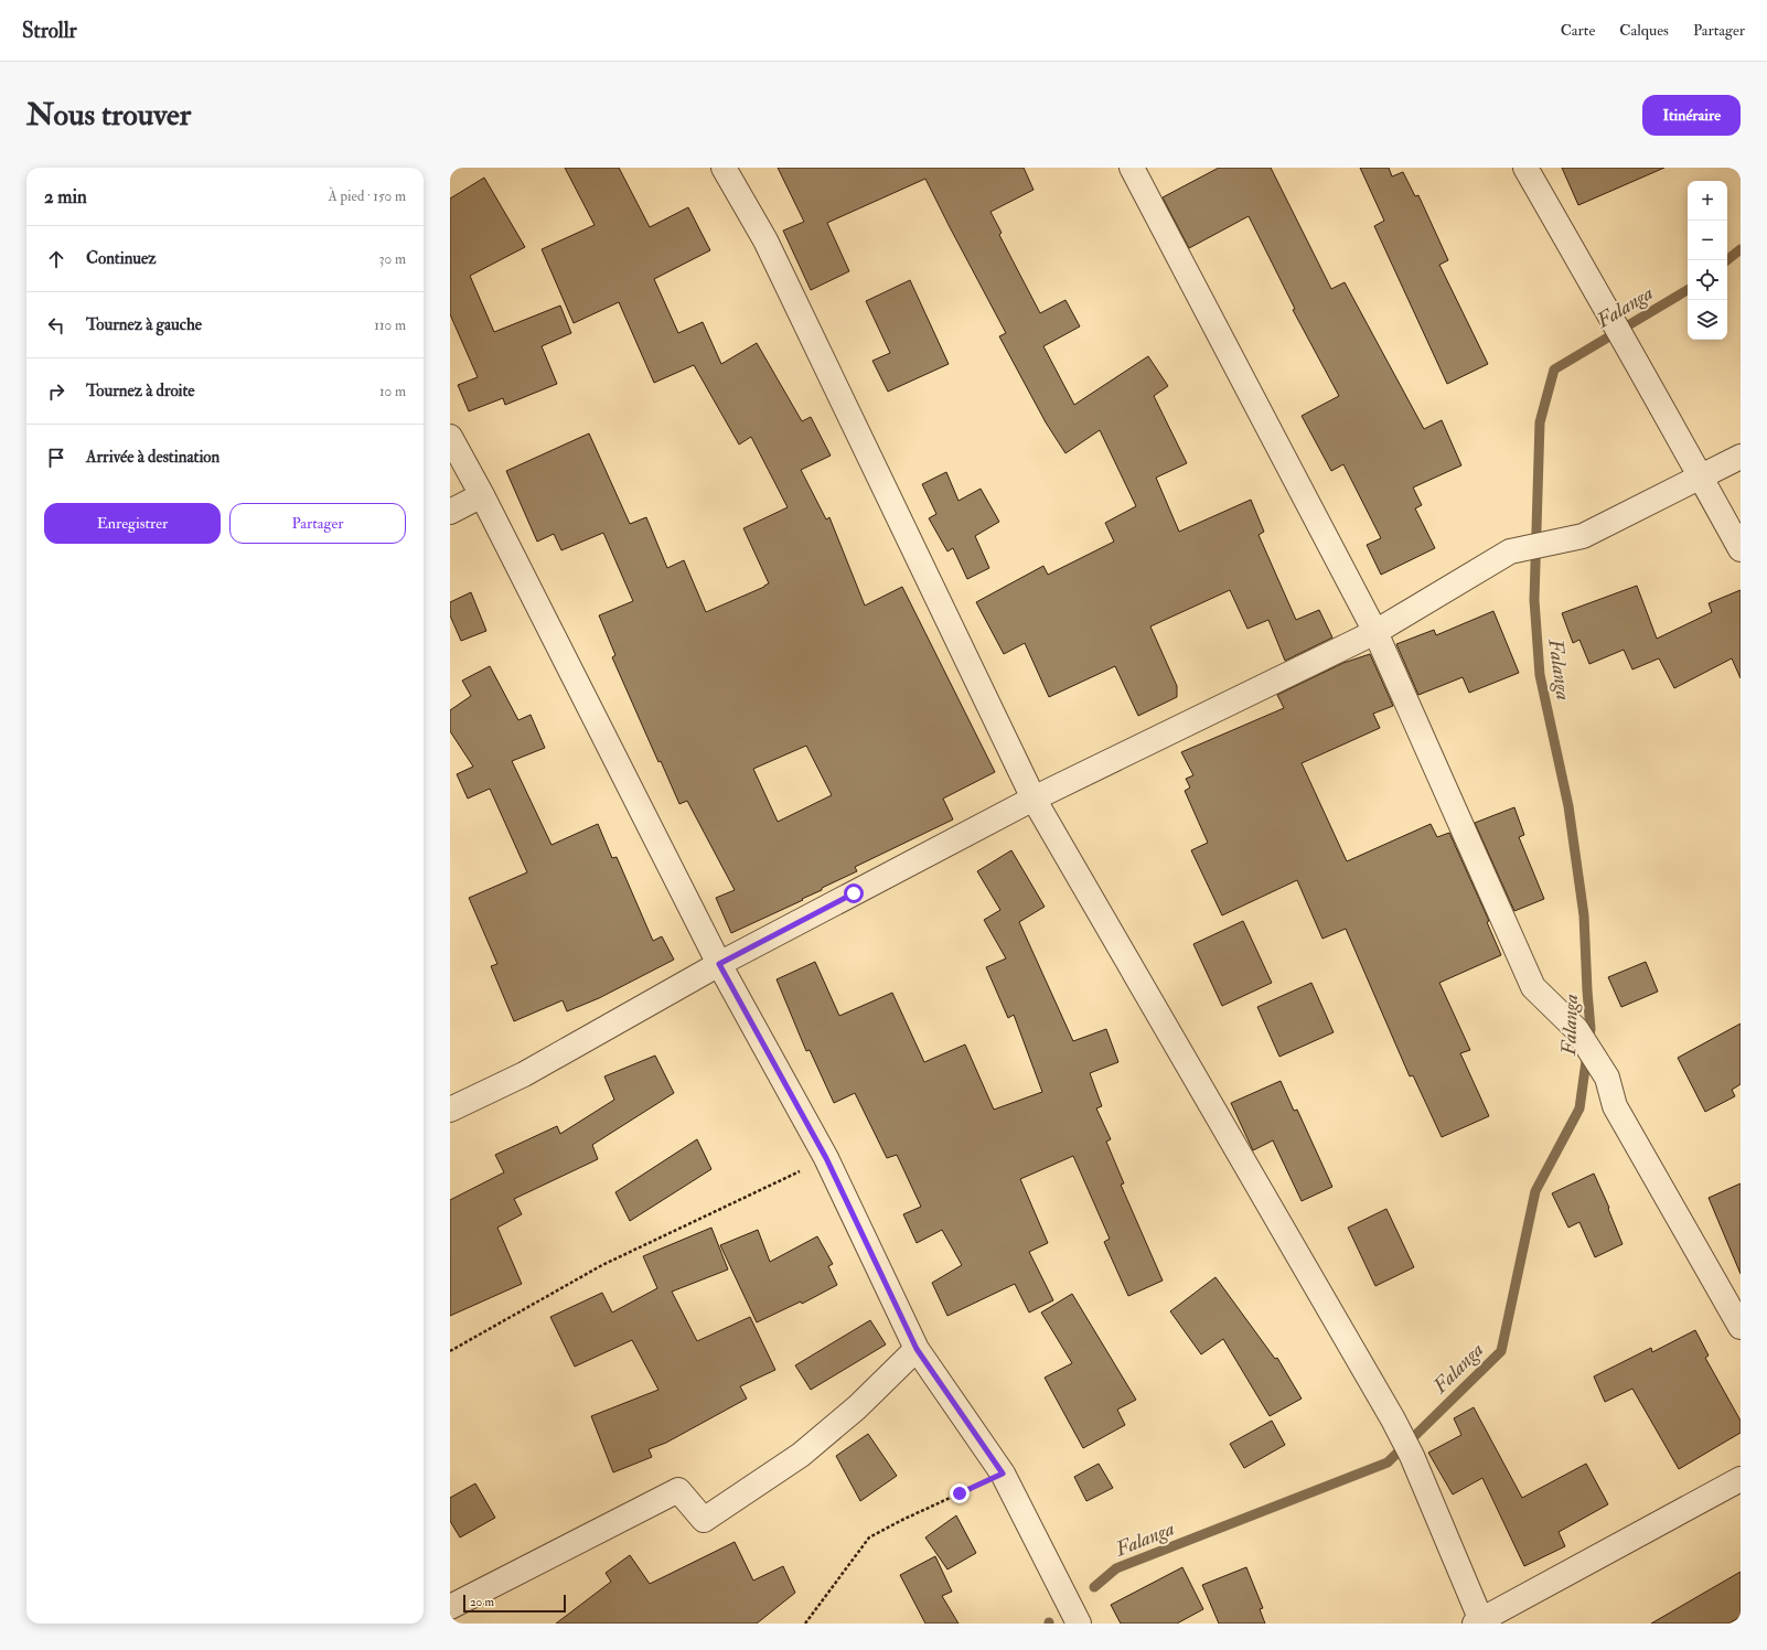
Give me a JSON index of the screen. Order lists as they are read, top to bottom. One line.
{"water":["Falanga"],"scale_bar":"20 m","page":{"header":"Strollr","nav":["Carte","Calques","Partager"],"buttons":["Itinéraire",["Enregistrer","Partager"]],"title":"Nous trouver","heading":["2 min","À pied · 150 m"],"map_buttons":["+","−"],"list":[["Continuez","30 m"],["Tournez à gauche","110 m"],["Tournez à droite","10 m"],"Arrivée à destination"],"scale":"20 m"}}
